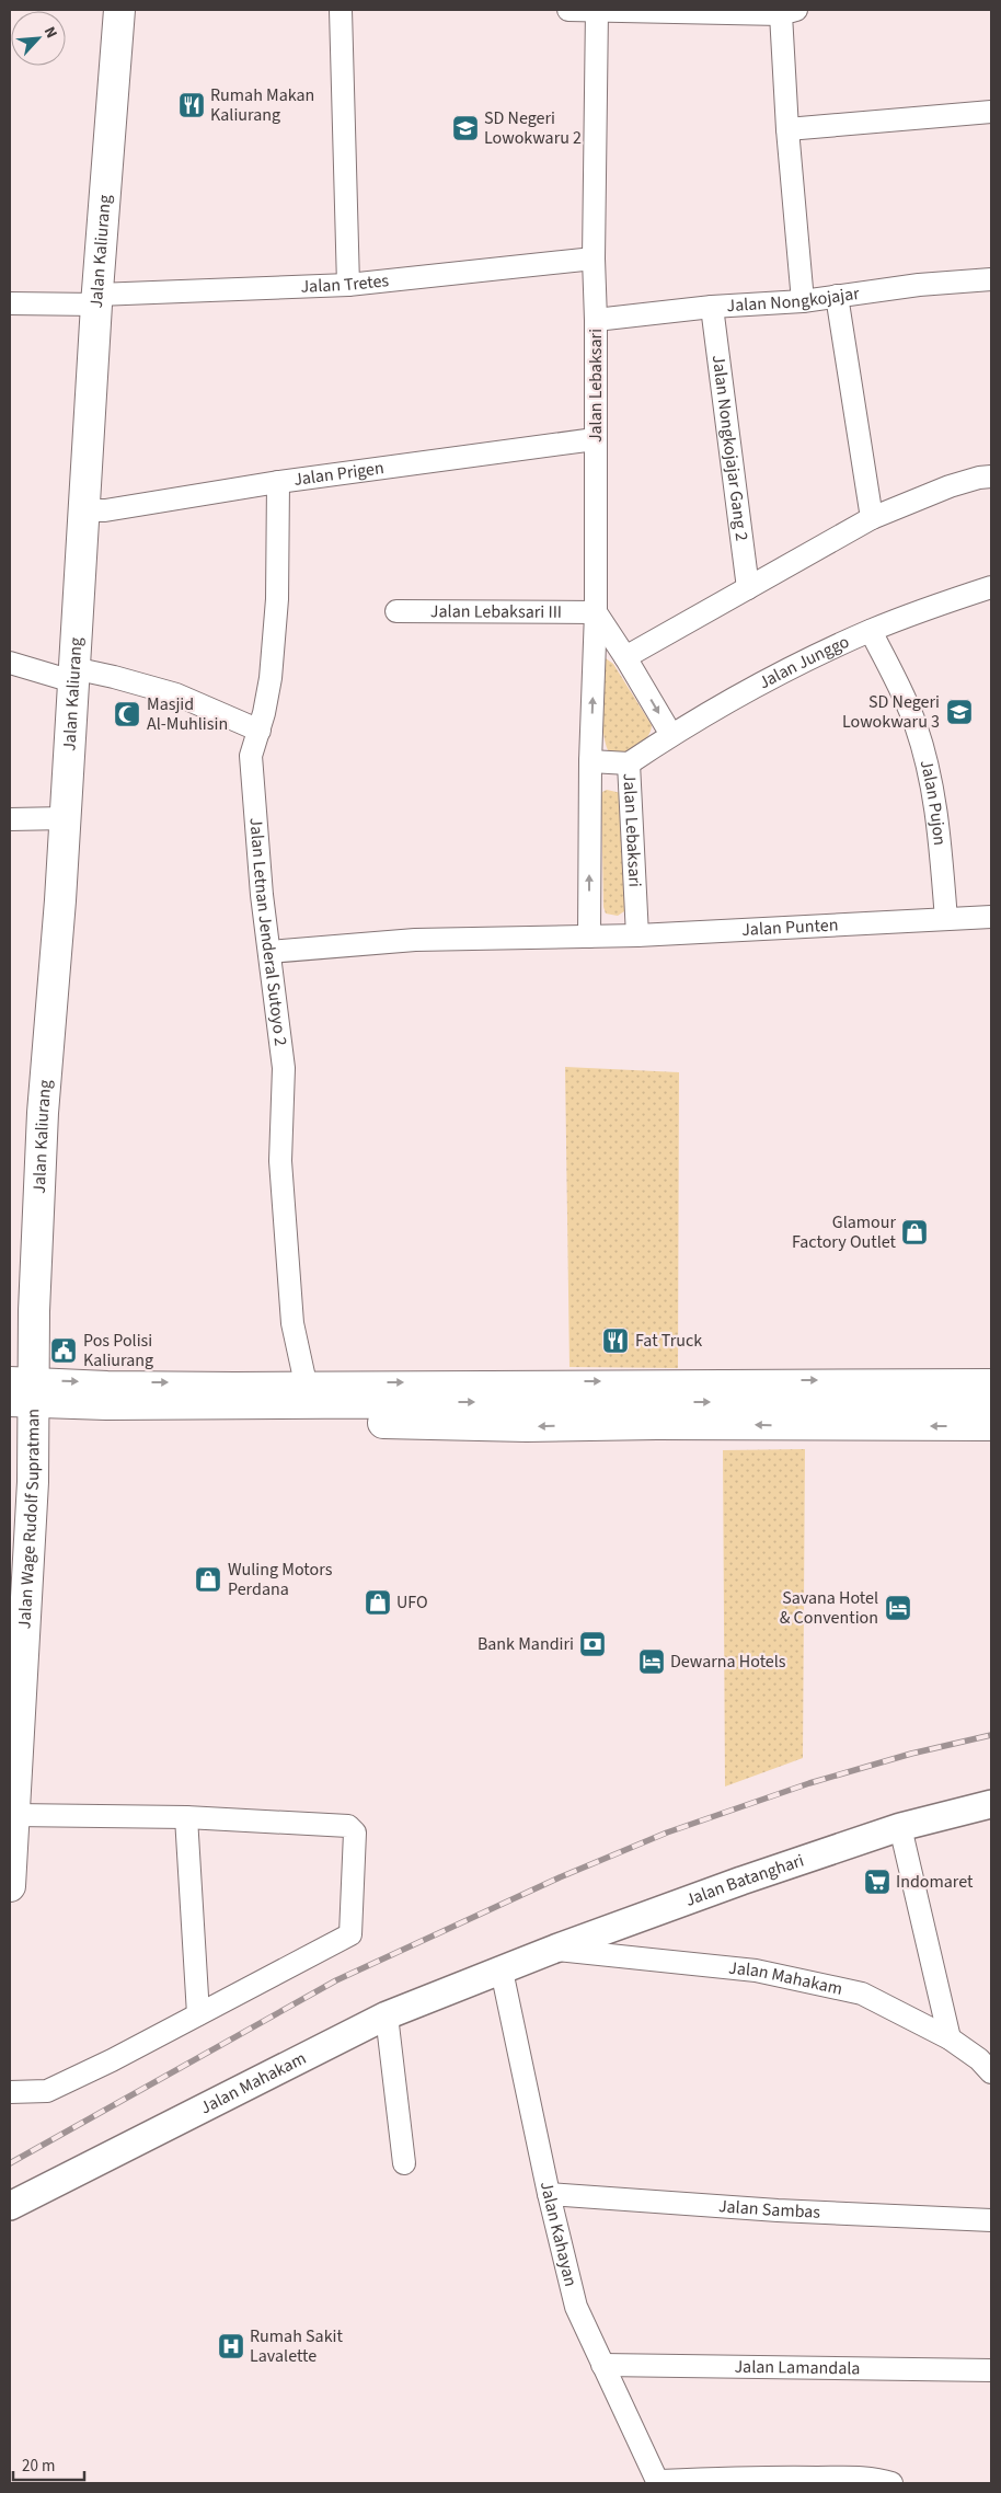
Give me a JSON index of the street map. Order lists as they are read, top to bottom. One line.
{"streets":{"main road":["Jalan Kaliurang","Jalan Wage Rudolf Supratman"],"street":["Jalan Tretes","Jalan Nongkojajar","Jalan Lebaksari","Jalan Nongkojajar Gang 2","Jalan Prigen","Jalan Lebaksari III","Jalan Junggo","Jalan Pujon","Jalan Punten","Jalan Letnan Jenderal Sutoyo 2","Jalan Batanghari","Jalan Mahakam","Jalan Sambas","Jalan Kahayan","Jalan Lamandala"]},"crossings":[["Jalan Kaliurang","Jalan Tretes"],["Jalan Kaliurang","Jalan Prigen"],["Jalan Kaliurang","Jalan Wage Rudolf Supratman"],["Jalan Tretes","Jalan Lebaksari"],["Jalan Nongkojajar","Jalan Lebaksari"],["Jalan Nongkojajar","Jalan Nongkojajar Gang 2"],["Jalan Lebaksari","Jalan Prigen"],["Jalan Lebaksari","Jalan Lebaksari III"],["Jalan Lebaksari","Jalan Junggo"],["Jalan Lebaksari","Jalan Punten"],["Jalan Prigen","Jalan Letnan Jenderal Sutoyo 2"],["Jalan Junggo","Jalan Pujon"],["Jalan Pujon","Jalan Punten"],["Jalan Punten","Jalan Letnan Jenderal Sutoyo 2"],["Jalan Batanghari","Jalan Mahakam"],["Jalan Batanghari","Jalan Kahayan"],["Jalan Mahakam","Jalan Kahayan"],["Jalan Sambas","Jalan Kahayan"],["Jalan Kahayan","Jalan Lamandala"]],"places":{"restaurant":["Rumah Makan Kaliurang","Fat Truck"],"school or university":["SD Negeri Lowokwaru 2","SD Negeri Lowokwaru 3"],"mosque":["Masjid Al-Muhlisin"],"shop":["Glamour Factory Outlet","Wuling Motors Perdana","UFO"],"public building":["Pos Polisi Kaliurang"],"hotel":["Savana Hotel & Convention","Dewarna Hotels"],"bank":["Bank Mandiri"],"supermarket":["Indomaret"],"hospital":["Rumah Sakit Lavalette"]},"scale_bar":"20 m","north":"top right"}
